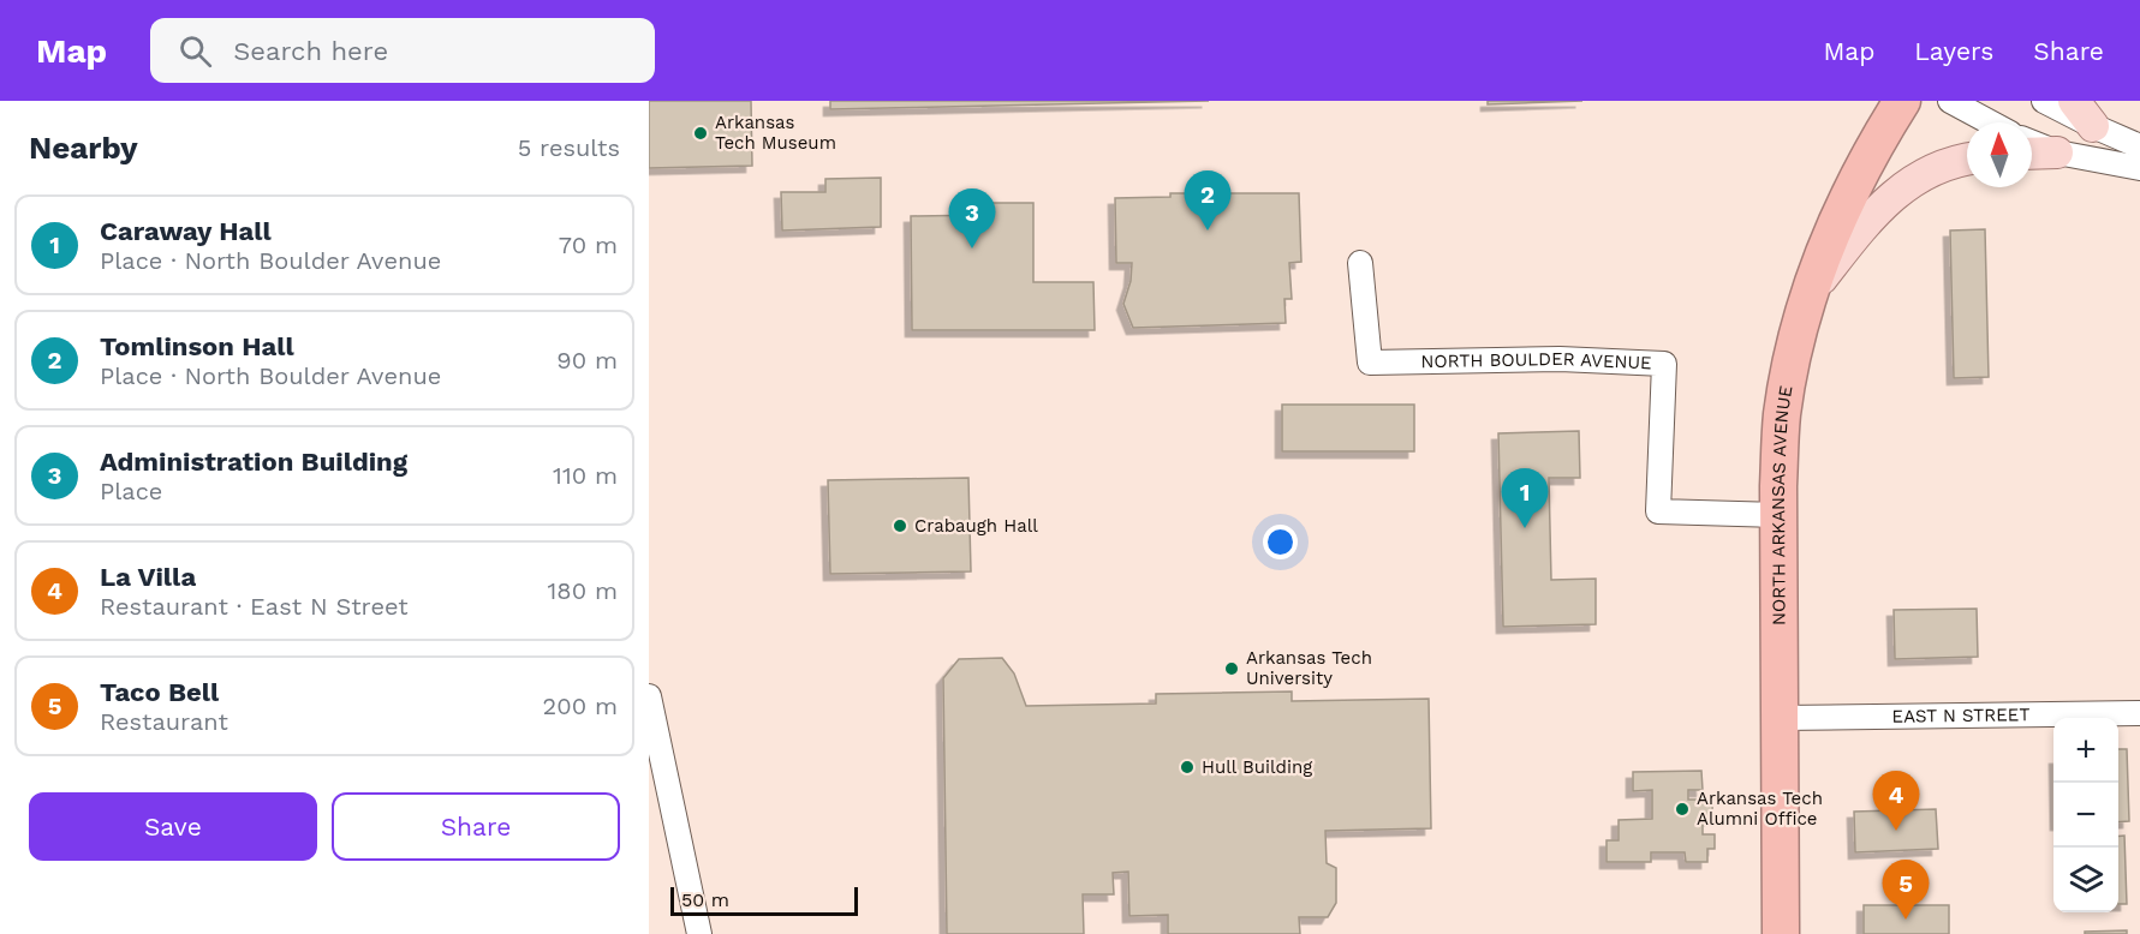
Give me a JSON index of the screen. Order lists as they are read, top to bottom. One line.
{"streets":{"highway":["NORTH ARKANSAS AVENUE"],"street":["NORTH BOULDER AVENUE","EAST N STREET"]},"crossings":[["NORTH BOULDER AVENUE","NORTH ARKANSAS AVENUE"],["NORTH ARKANSAS AVENUE","EAST N STREET"]],"places":["Arkansas Tech Museum","Crabaugh Hall","Arkansas Tech University","Hull Building","Arkansas Tech Alumni Office"],"scale_bar":"50 m","north":"top","page":{"header":"Map","search":"Search here","nav":["Map","Layers","Share"],"heading":["Nearby","5 results"],"pins":["2","3","1","4","5"],"list":[{"mark":"1","name":"Caraway Hall","note":"Place · North Boulder Avenue","value":"70 m"},{"mark":"2","name":"Tomlinson Hall","note":"Place · North Boulder Avenue","value":"90 m"},{"mark":"3","name":"Administration Building","note":"Place","value":"110 m"},{"mark":"4","name":"La Villa","note":"Restaurant · East N Street","value":"180 m"},{"mark":"5","name":"Taco Bell","note":"Restaurant","value":"200 m"}],"map_buttons":["+","−"],"buttons":["Save","Share"],"scale":"50 m"}}
